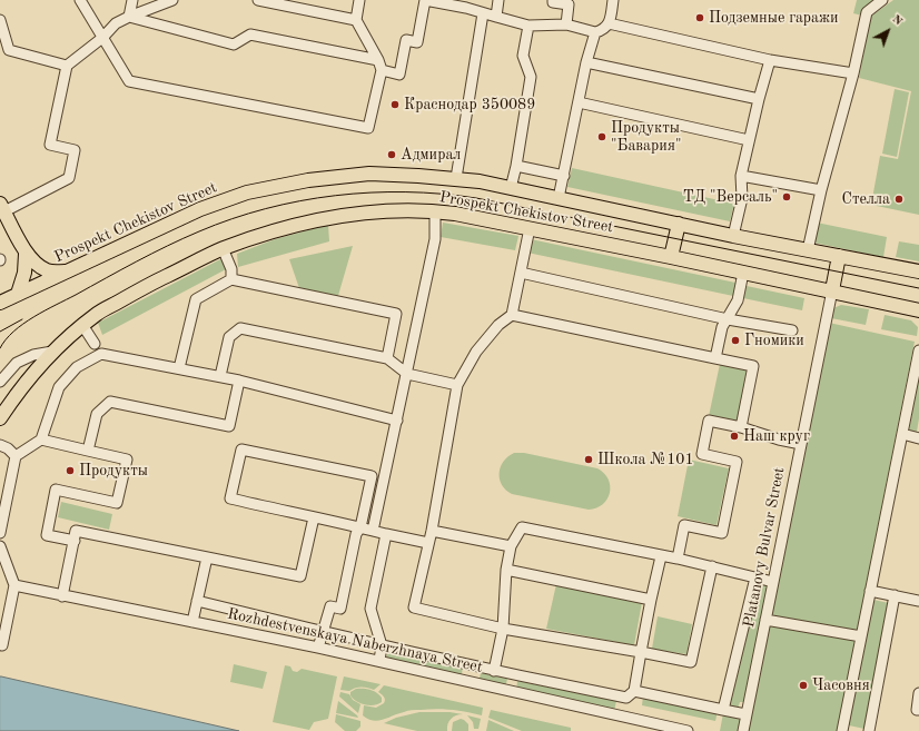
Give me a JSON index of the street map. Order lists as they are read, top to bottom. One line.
{"streets":{"main road":["Prospekt Chekistov Street"],"street":["Platanovy Bulvar Street","Rozhdestvenskaya Naberzhnaya Street"]},"crossings":[["Prospekt Chekistov Street","Platanovy Bulvar Street"]],"places":["Подземные гаражи","Краснодар 350089","Продукты \"Бавария\"","Адмирал","ТД \"Версаль\"","Стелла","Гномики","Наш круг","Школа №101","Продукты","Часовня"],"north":"top right"}
